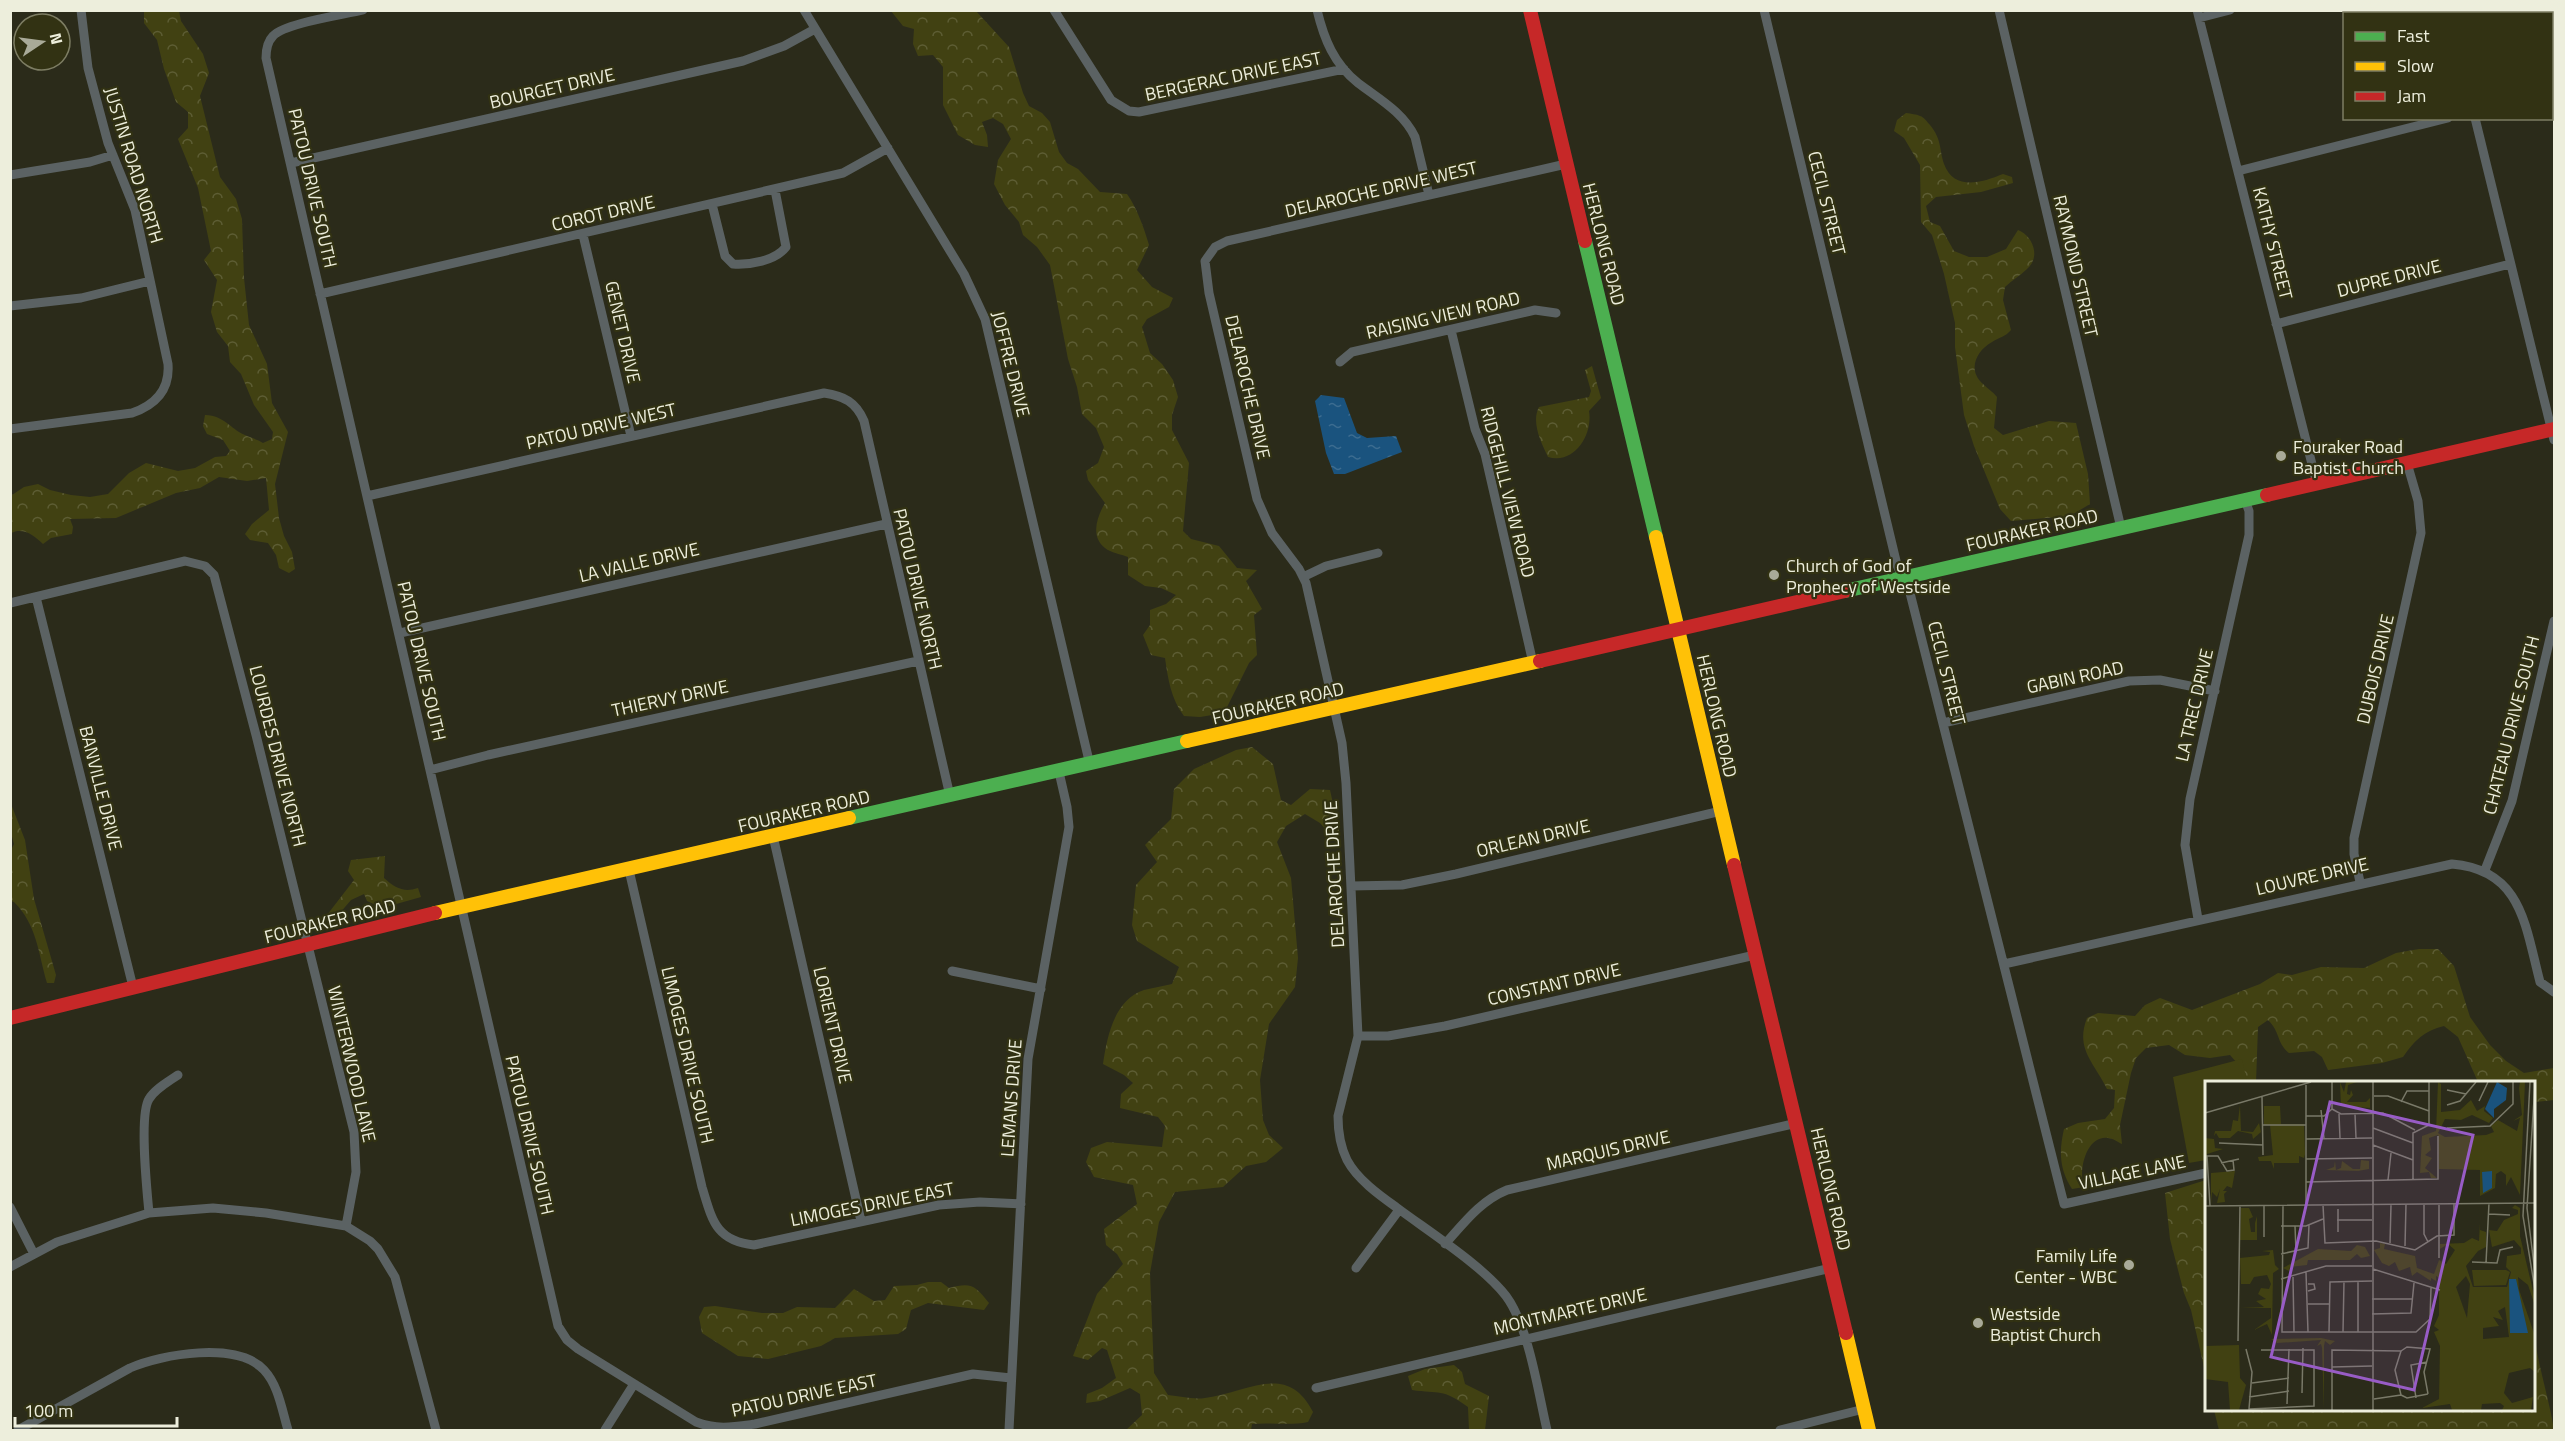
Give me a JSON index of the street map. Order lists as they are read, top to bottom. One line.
{"streets":{"main road":["HERLONG ROAD","FOURAKER ROAD"],"street":["BERGERAC DRIVE EAST","BOURGET DRIVE","JUSTIN ROAD NORTH","PATOU DRIVE SOUTH","DELAROCHE DRIVE WEST","CECIL STREET","COROT DRIVE","KATHY STREET","RAYMOND STREET","DUPRE DRIVE","RAISING VIEW ROAD","GENET DRIVE","JOFFRE DRIVE","DELAROCHE DRIVE","PATOU DRIVE WEST","RIDGEHILL VIEW ROAD","LA VALLE DRIVE","PATOU DRIVE NORTH","DUBOIS DRIVE","GABIN ROAD","THIERVY DRIVE","LA TREC DRIVE","CHATEAU DRIVE SOUTH","LOURDES DRIVE NORTH","BANVILLE DRIVE","ORLEAN DRIVE","LOUVRE DRIVE","CONSTANT DRIVE","LORIENT DRIVE","LIMOGES DRIVE SOUTH","WINTERWOOD LANE","LEMANS DRIVE","MARQUIS DRIVE","VILLAGE LANE","LIMOGES DRIVE EAST","MONTMARTE DRIVE","PATOU DRIVE EAST"]},"crossings":[["BOURGET DRIVE","PATOU DRIVE SOUTH"],["BOURGET DRIVE","JOFFRE DRIVE"],["PATOU DRIVE SOUTH","COROT DRIVE"],["PATOU DRIVE SOUTH","PATOU DRIVE WEST"],["PATOU DRIVE SOUTH","FOURAKER ROAD"],["PATOU DRIVE SOUTH","LA VALLE DRIVE"],["PATOU DRIVE SOUTH","THIERVY DRIVE"],["PATOU DRIVE SOUTH","PATOU DRIVE EAST"],["DELAROCHE DRIVE WEST","HERLONG ROAD"],["DELAROCHE DRIVE WEST","DELAROCHE DRIVE"],["CECIL STREET","FOURAKER ROAD"],["CECIL STREET","GABIN ROAD"],["CECIL STREET","LOUVRE DRIVE"],["CECIL STREET","VILLAGE LANE"],["COROT DRIVE","GENET DRIVE"],["COROT DRIVE","JOFFRE DRIVE"],["KATHY STREET","DUPRE DRIVE"],["KATHY STREET","FOURAKER ROAD"],["HERLONG ROAD","FOURAKER ROAD"],["HERLONG ROAD","ORLEAN DRIVE"],["HERLONG ROAD","CONSTANT DRIVE"],["HERLONG ROAD","MARQUIS DRIVE"],["HERLONG ROAD","MONTMARTE DRIVE"],["RAYMOND STREET","FOURAKER ROAD"],["RAISING VIEW ROAD","RIDGEHILL VIEW ROAD"],["GENET DRIVE","PATOU DRIVE WEST"],["JOFFRE DRIVE","FOURAKER ROAD"],["DELAROCHE DRIVE","FOURAKER ROAD"],["DELAROCHE DRIVE","ORLEAN DRIVE"],["DELAROCHE DRIVE","CONSTANT DRIVE"],["DELAROCHE DRIVE","MARQUIS DRIVE"],["DELAROCHE DRIVE","MONTMARTE DRIVE"],["PATOU DRIVE WEST","PATOU DRIVE NORTH"],["RIDGEHILL VIEW ROAD","FOURAKER ROAD"],["FOURAKER ROAD","PATOU DRIVE NORTH"],["FOURAKER ROAD","DUBOIS DRIVE"],["FOURAKER ROAD","LA TREC DRIVE"],["FOURAKER ROAD","LOURDES DRIVE NORTH"],["FOURAKER ROAD","BANVILLE DRIVE"],["FOURAKER ROAD","LORIENT DRIVE"],["FOURAKER ROAD","LIMOGES DRIVE SOUTH"],["FOURAKER ROAD","WINTERWOOD LANE"],["FOURAKER ROAD","LEMANS DRIVE"],["LA VALLE DRIVE","PATOU DRIVE NORTH"],["PATOU DRIVE NORTH","THIERVY DRIVE"],["DUBOIS DRIVE","LOUVRE DRIVE"],["GABIN ROAD","LA TREC DRIVE"],["LA TREC DRIVE","LOUVRE DRIVE"],["CHATEAU DRIVE SOUTH","LOUVRE DRIVE"],["LOURDES DRIVE NORTH","BANVILLE DRIVE"],["LOURDES DRIVE NORTH","WINTERWOOD LANE"],["LORIENT DRIVE","LIMOGES DRIVE EAST"],["LIMOGES DRIVE SOUTH","LIMOGES DRIVE EAST"],["LEMANS DRIVE","LIMOGES DRIVE EAST"],["LEMANS DRIVE","PATOU DRIVE EAST"]],"places":["Fouraker Road Baptist Church","Church of God of Prophecy of Westside","Family Life Center - WBC","Westside Baptist Church"],"legend":["Fast","Slow","Jam"],"scale_bar":"100 m","north":"right"}
